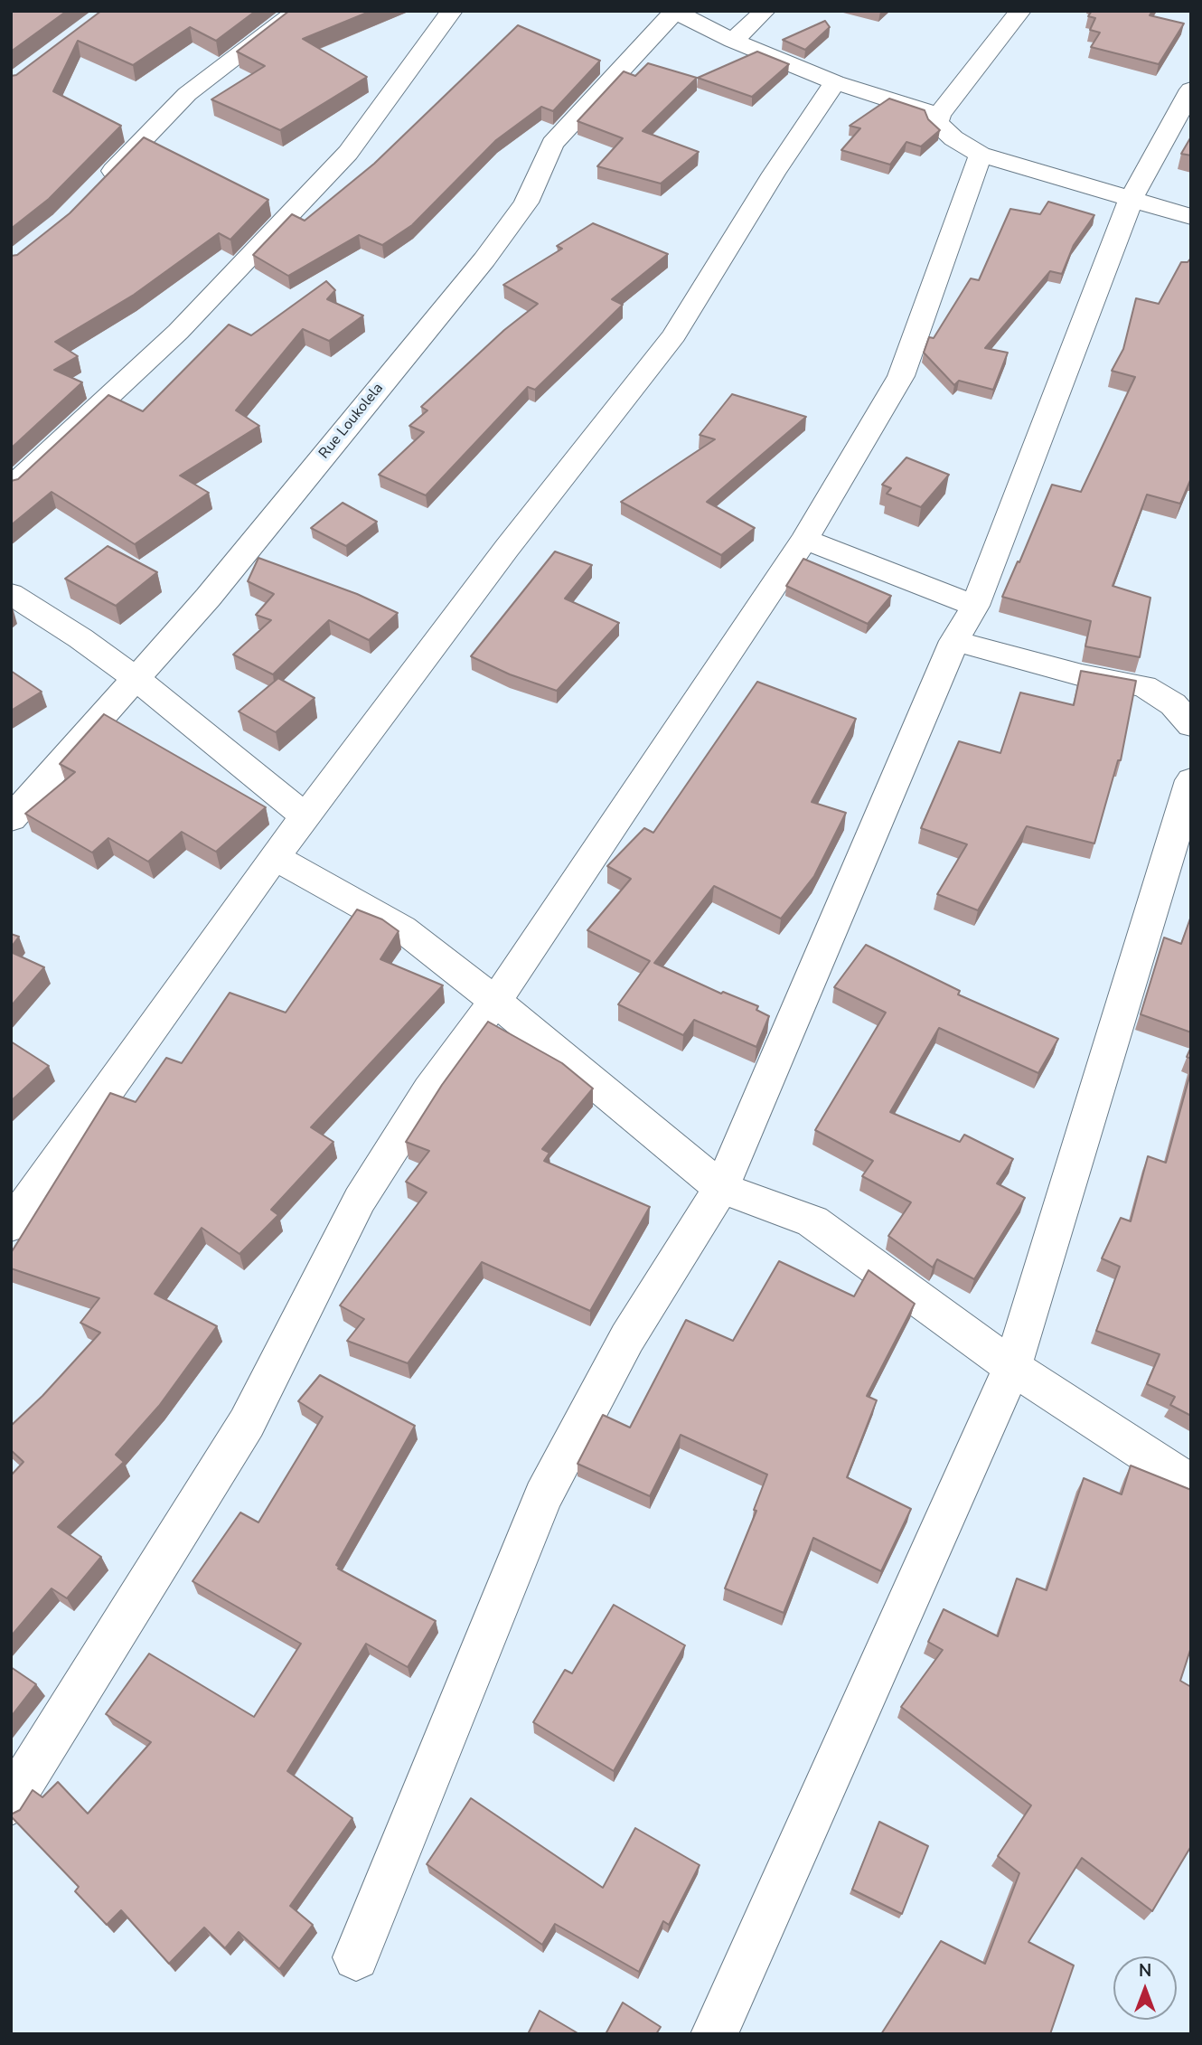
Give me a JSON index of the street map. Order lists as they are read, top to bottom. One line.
{"streets":{"street":["Rue Loukolela"]},"north":"top"}
